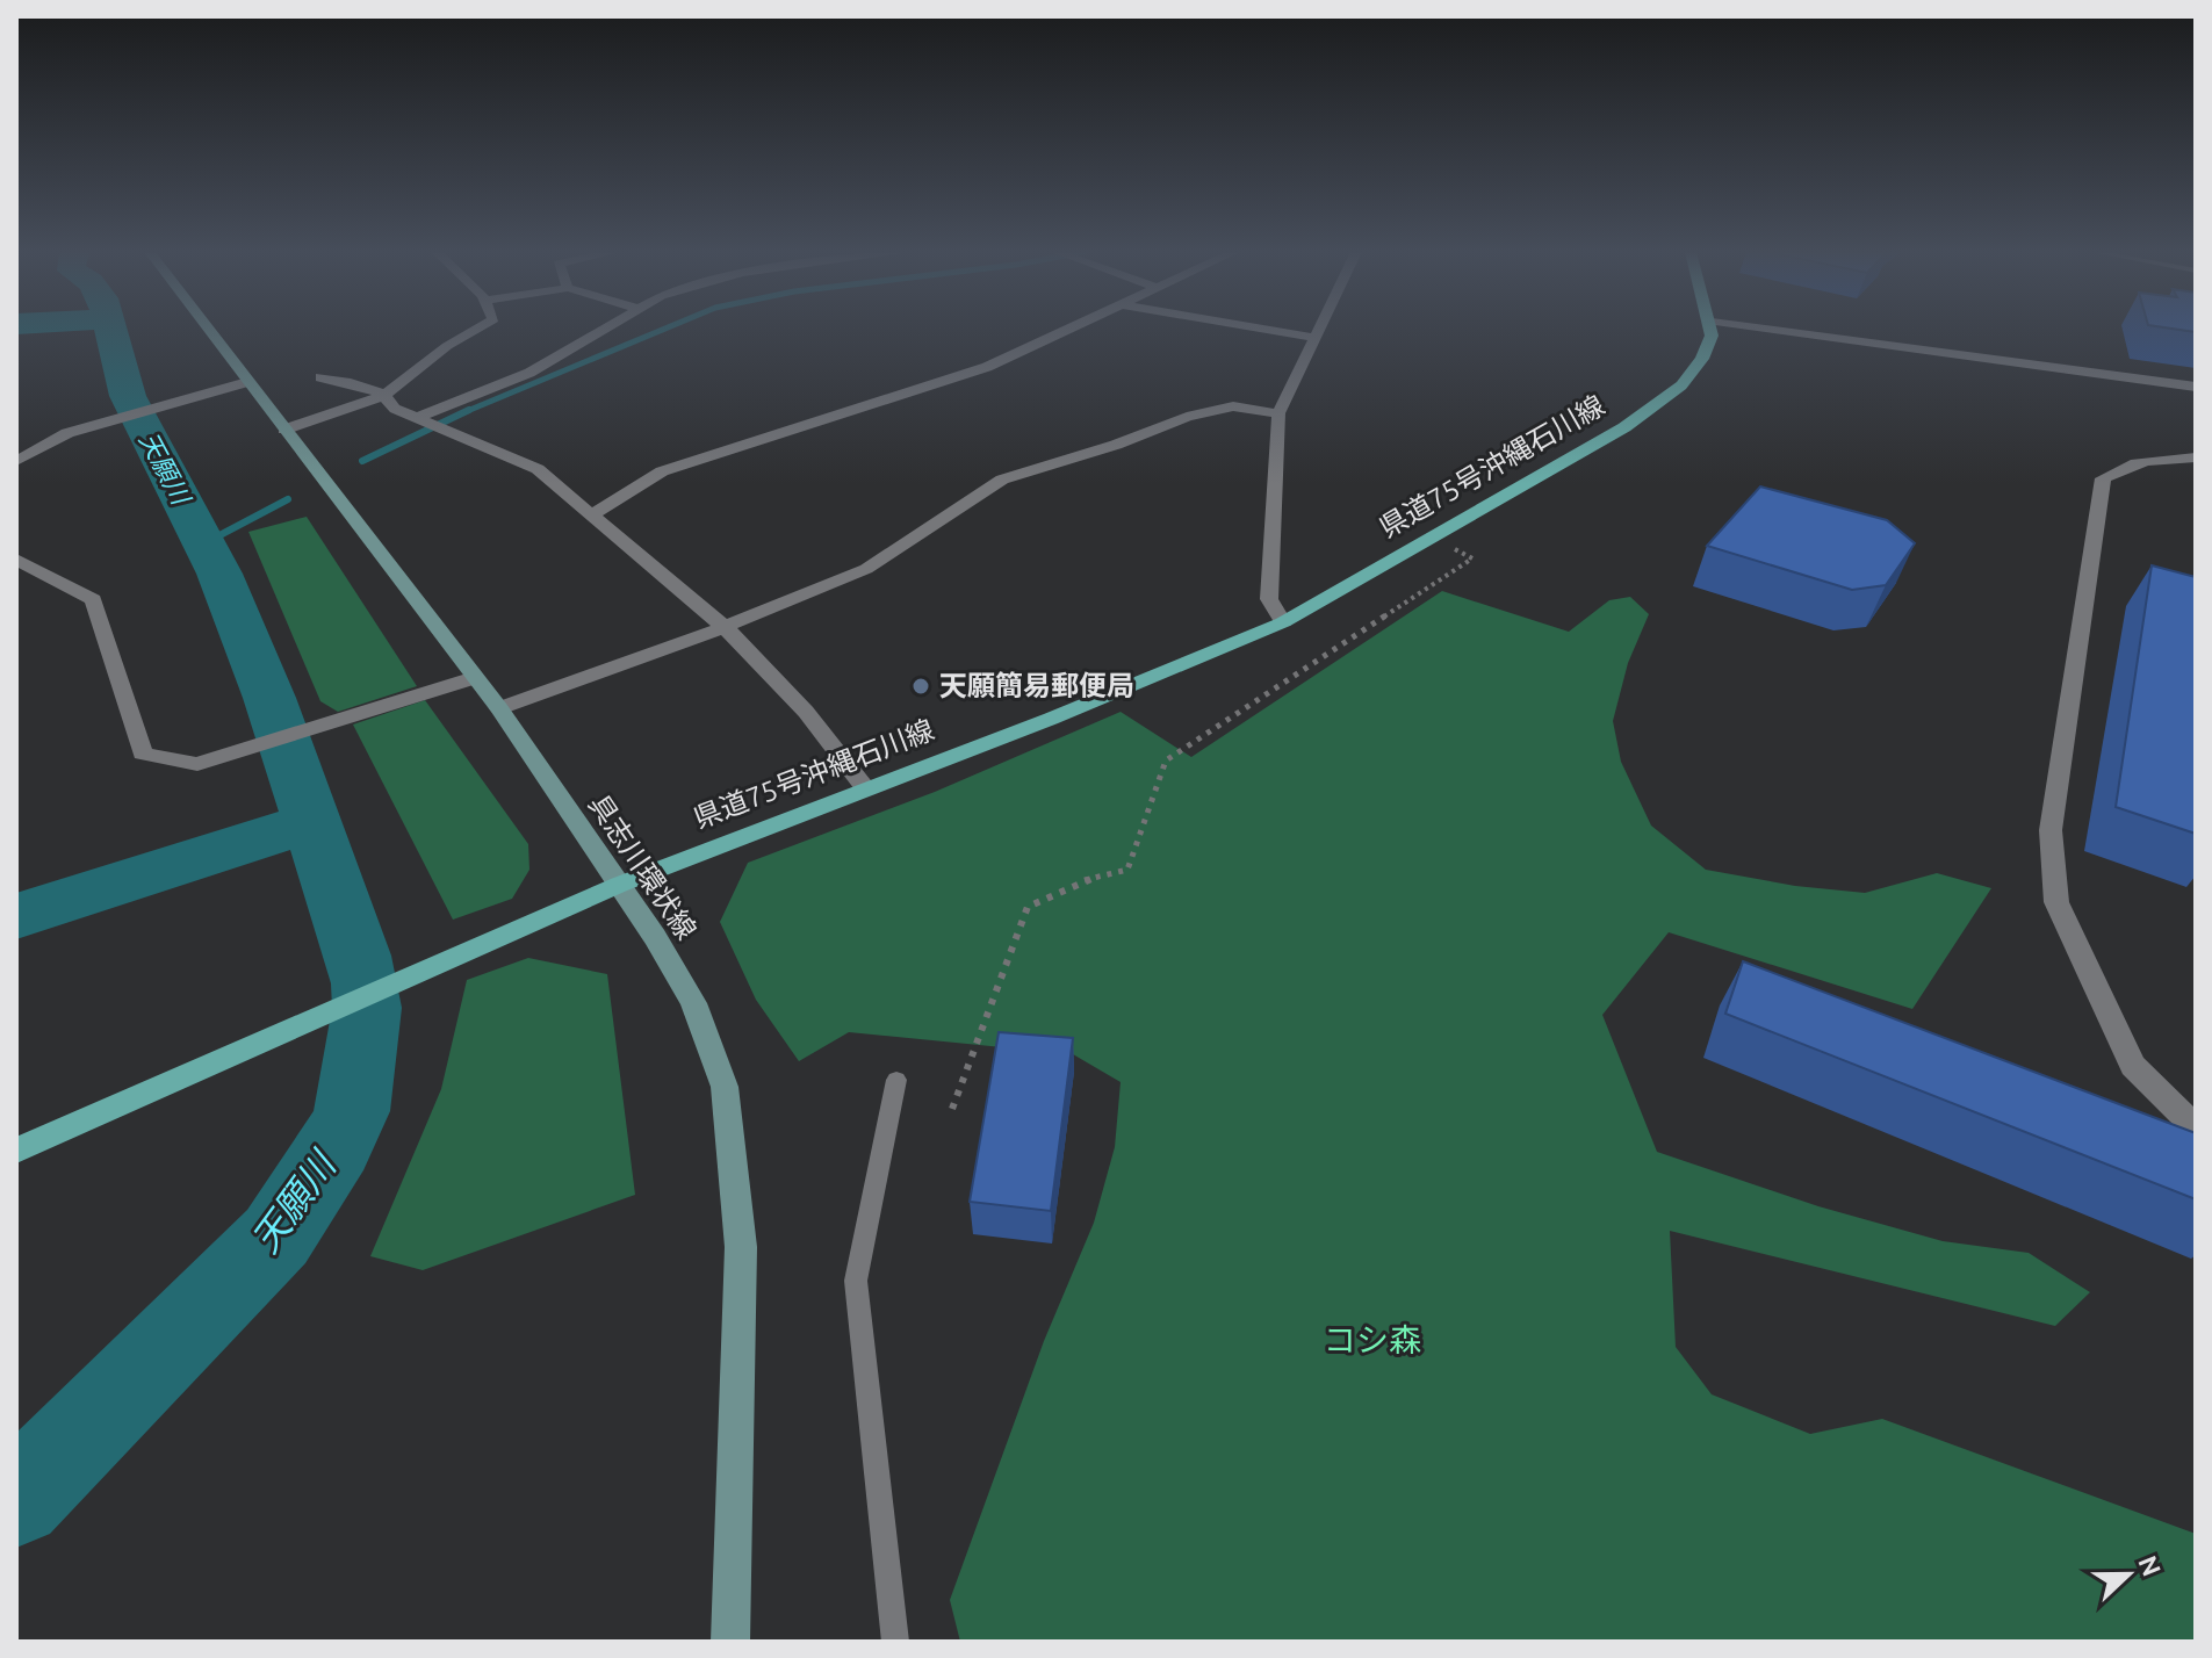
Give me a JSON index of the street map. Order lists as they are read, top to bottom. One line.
{"streets":{"main road":["県道75号沖縄石川線","具志川環状線"]},"crossings":[["県道75号沖縄石川線","具志川環状線"]],"water":["天願川"],"parks":["コシ森"],"places":["天願簡易郵便局"],"north":"right"}
